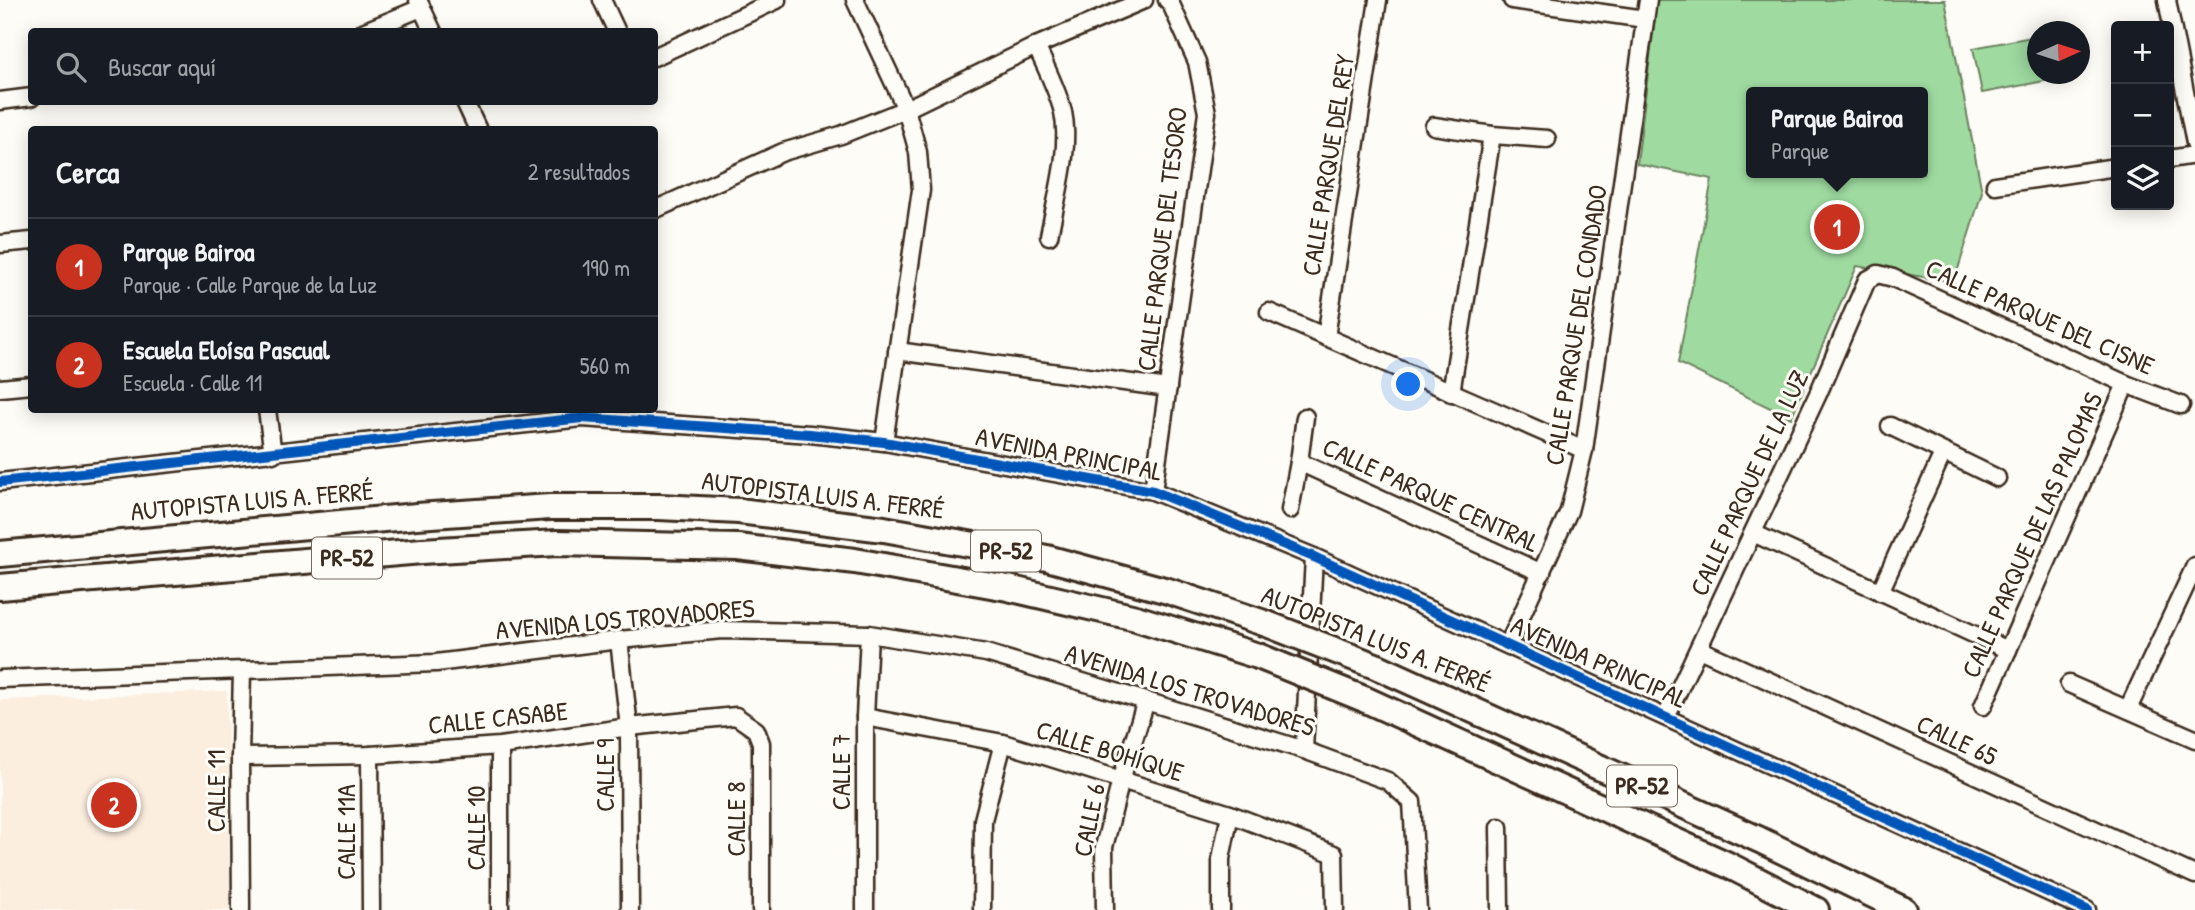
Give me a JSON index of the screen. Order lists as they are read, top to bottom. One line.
{"streets":{"highway":["AUTOPISTA LUIS A. FERRÉ","PR-52"],"street":["CALLE PARQUE DEL REY","CALLE PARQUE DEL TESORO","CALLE PARQUE DEL CISNE","CALLE PARQUE DEL CONDADO","AVENIDA PRINCIPAL","CALLE PARQUE DE LA LUZ","CALLE PARQUE CENTRAL","CALLE PARQUE DE LAS PALOMAS","AVENIDA LOS TROVADORES","CALLE CASABE","CALLE 65","CALLE BOHÍQUE","CALLE 7","CALLE 9","CALLE 11","CALLE 8","CALLE 6","CALLE 10","CALLE 11A"]},"crossings":[["CALLE PARQUE DEL TESORO","AVENIDA PRINCIPAL"],["CALLE PARQUE DEL CISNE","CALLE PARQUE DE LA LUZ"],["CALLE PARQUE DEL CISNE","CALLE PARQUE DE LAS PALOMAS"],["CALLE PARQUE DEL CONDADO","AVENIDA PRINCIPAL"],["CALLE PARQUE DEL CONDADO","CALLE PARQUE CENTRAL"],["AVENIDA PRINCIPAL","CALLE PARQUE DE LA LUZ"],["CALLE PARQUE DE LA LUZ","CALLE 65"],["AVENIDA LOS TROVADORES","CALLE 7"],["AVENIDA LOS TROVADORES","CALLE 9"],["AVENIDA LOS TROVADORES","CALLE 11"],["AVENIDA LOS TROVADORES","CALLE 6"],["CALLE CASABE","CALLE 9"],["CALLE CASABE","CALLE 11"],["CALLE CASABE","CALLE 8"],["CALLE CASABE","CALLE 10"],["CALLE CASABE","CALLE 11A"],["CALLE BOHÍQUE","CALLE 7"],["CALLE BOHÍQUE","CALLE 6"]],"north":"right","page":{"map_buttons":["+","−"],"search":"Buscar aquí","popup":["Parque Bairoa","Parque"],"heading":["Cerca","2 resultados"],"pins":["1","2"],"list":[{"mark":"1","name":"Parque Bairoa","note":"Parque · Calle Parque de la Luz","value":"190 m"},{"mark":"2","name":"Escuela Eloísa Pascual","note":"Escuela · Calle 11","value":"560 m"}]}}
